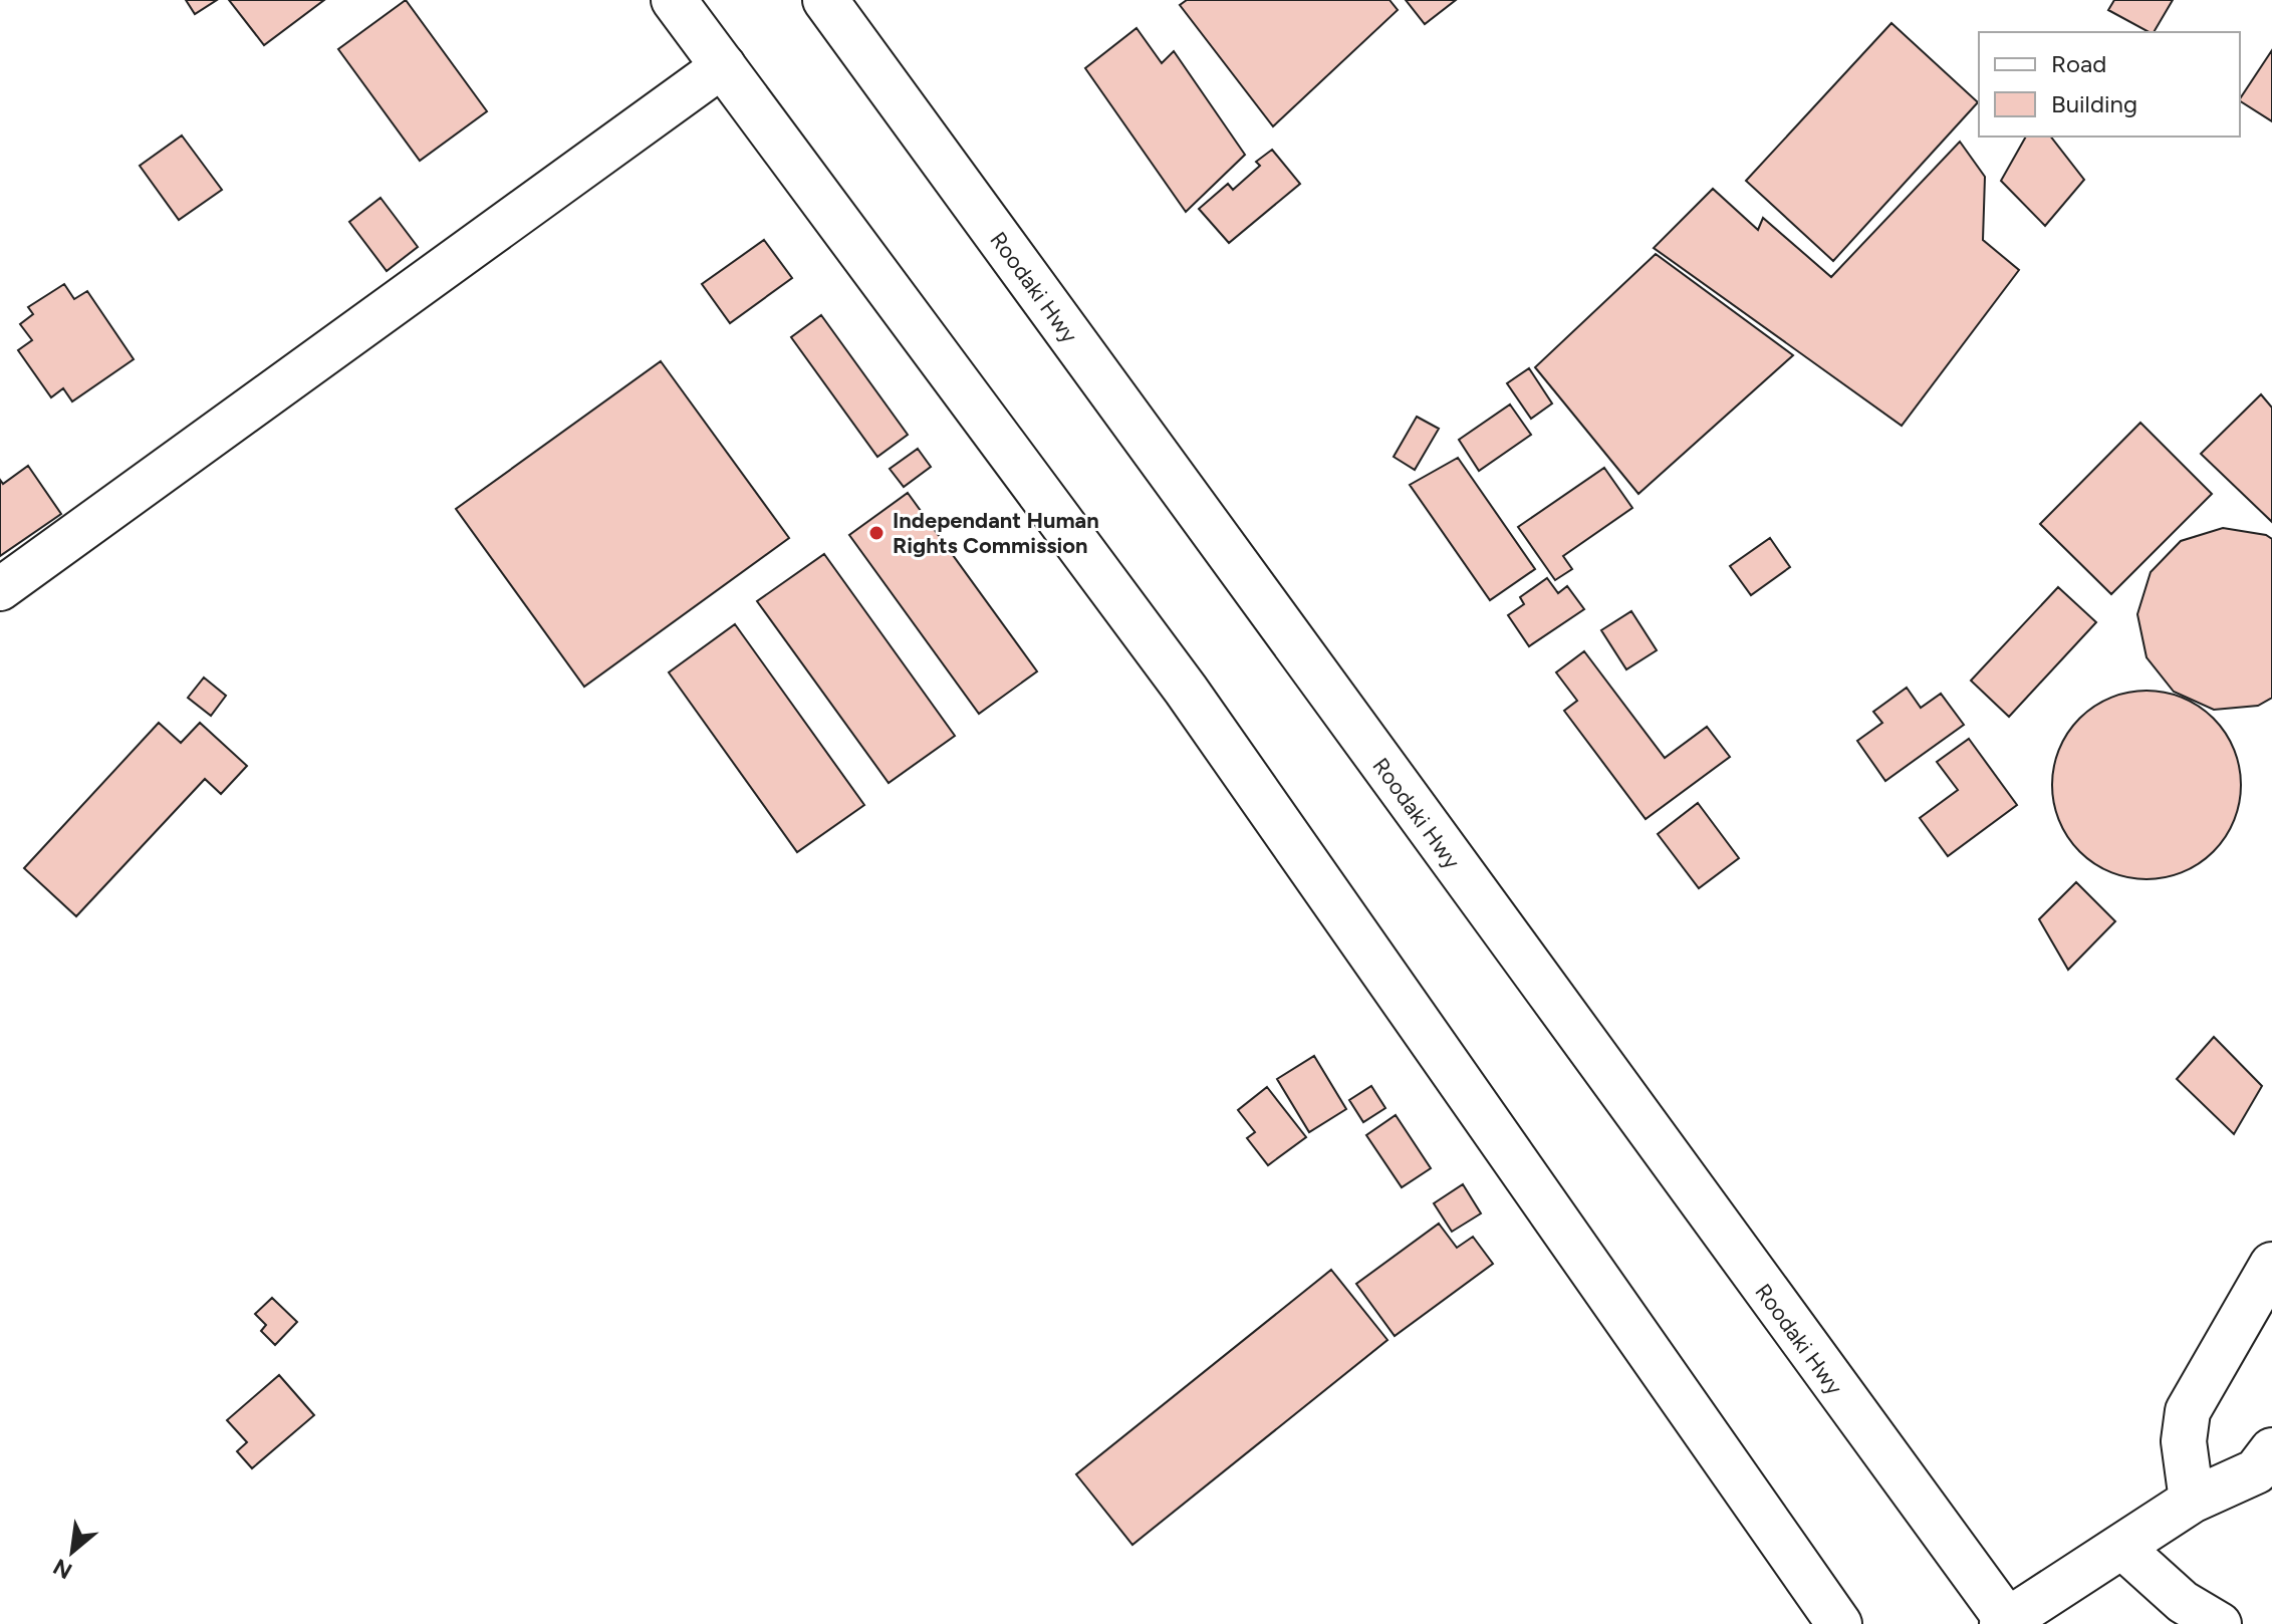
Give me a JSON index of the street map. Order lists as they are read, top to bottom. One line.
{"streets":{"main road":["Roodaki Hwy"]},"places":["Independant Human Rights Commission"],"legend":["Road","Building"],"north":"bottom left"}
